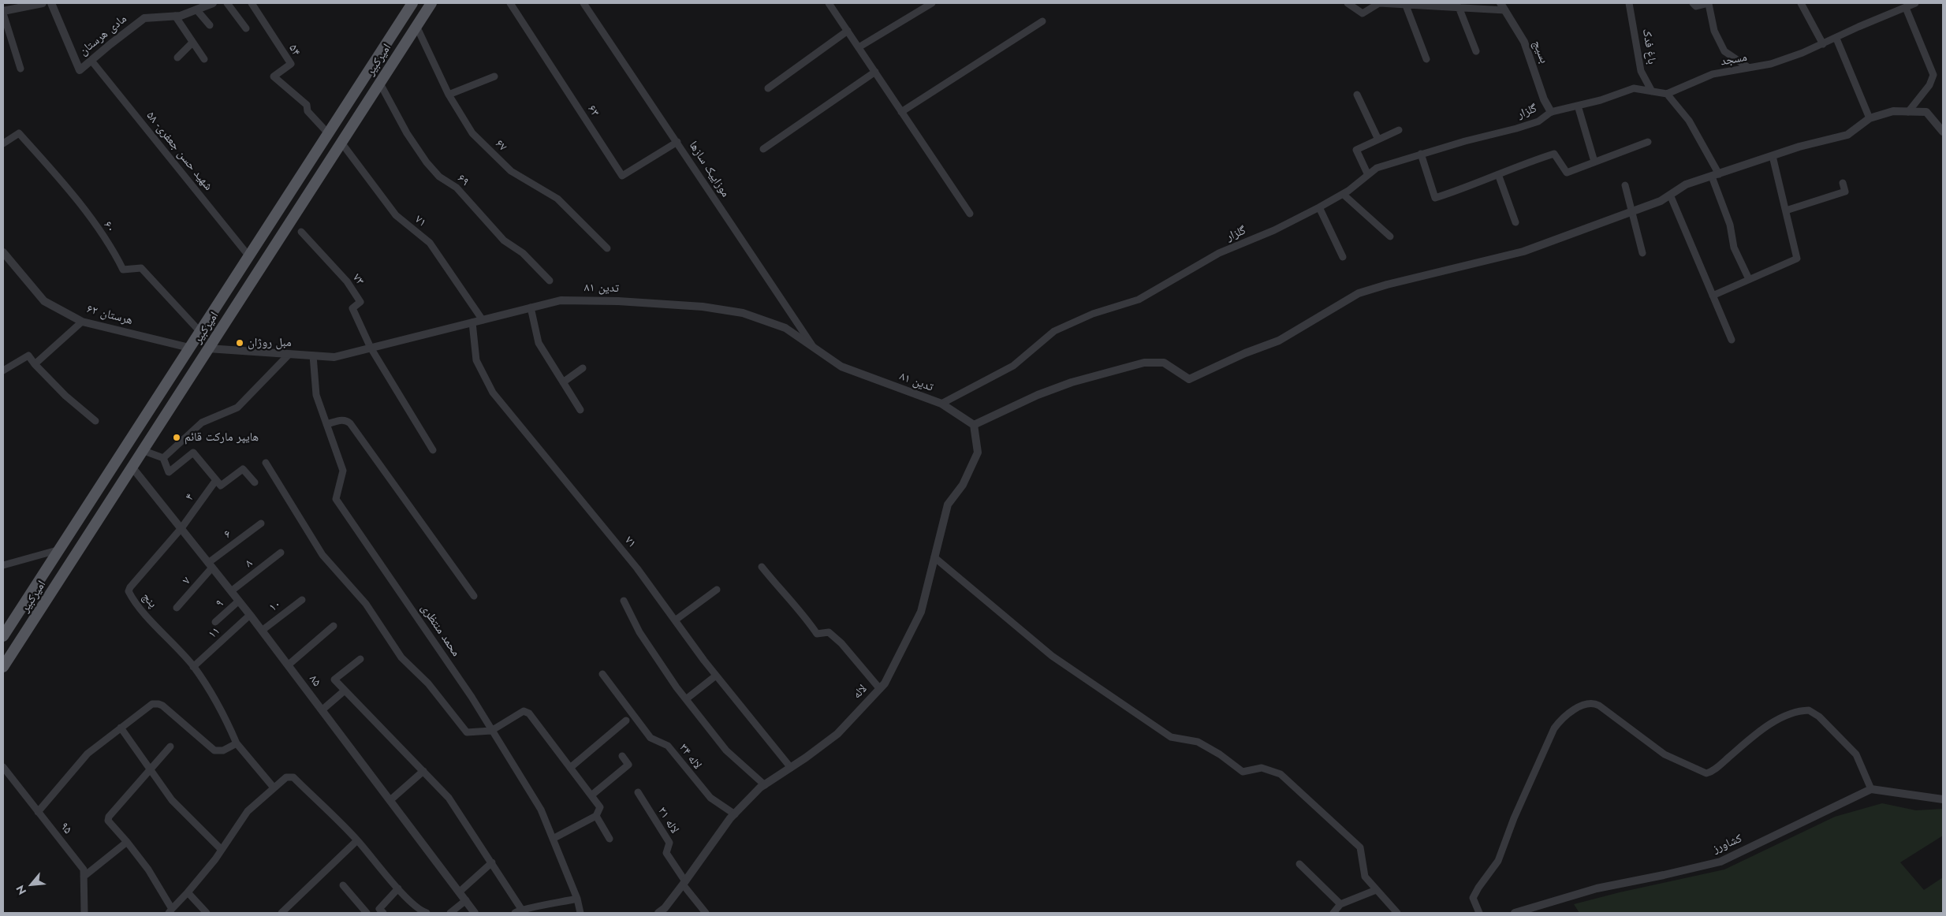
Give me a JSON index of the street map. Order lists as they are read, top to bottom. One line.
{"streets":{"main road":["امیرکبیر"],"street":["مادی هرستان","باغ فدک","۵۴","بسیج","مسجد","۶۳","گلزار","۶۷","شهید حسن جعفری- ۵۸","موزاییک سازها","۶۹","۷۱","۶۰","۷۳","تدین ۸۱","هرستان ۶۲","۴","۶","۸","۷","پنج","۹","۱۰","محمد منتظری","۱۱","۸۵","لاله","لاله ۳۴","لاله ۳۱","۹۵","کشاورز"]},"crossings":[["مادی هرستان","شهید حسن جعفری- ۵۸"],["۵۴","امیرکبیر"],["بسیج","گلزار"],["امیرکبیر","۶۷"],["امیرکبیر","شهید حسن جعفری- ۵۸"],["امیرکبیر","۶۹"],["امیرکبیر","۷۱"],["امیرکبیر","۶۰"],["امیرکبیر","تدین ۸۱"],["امیرکبیر","هرستان ۶۲"],["امیرکبیر","۸۵"],["۶۳","موزاییک سازها"],["گلزار","تدین ۸۱"],["موزاییک سازها","تدین ۸۱"],["۷۱","تدین ۸۱"],["۷۱","لاله"],["۷۳","تدین ۸۱"],["تدین ۸۱","محمد منتظری"],["تدین ۸۱","لاله"],["۴","پنج"],["۴","۸۵"],["۶","۷"],["۶","۸۵"],["۸","۸۵"],["۷","۸۵"],["پنج","۱۱"],["پنج","۸۵"],["۹","۸۵"],["۱۰","۸۵"],["۱۱","۸۵"],["لاله","لاله ۳۴"],["لاله","لاله ۳۱"]],"places":["مبل روژان","هایپر مارکت قائم"],"north":"bottom left"}
